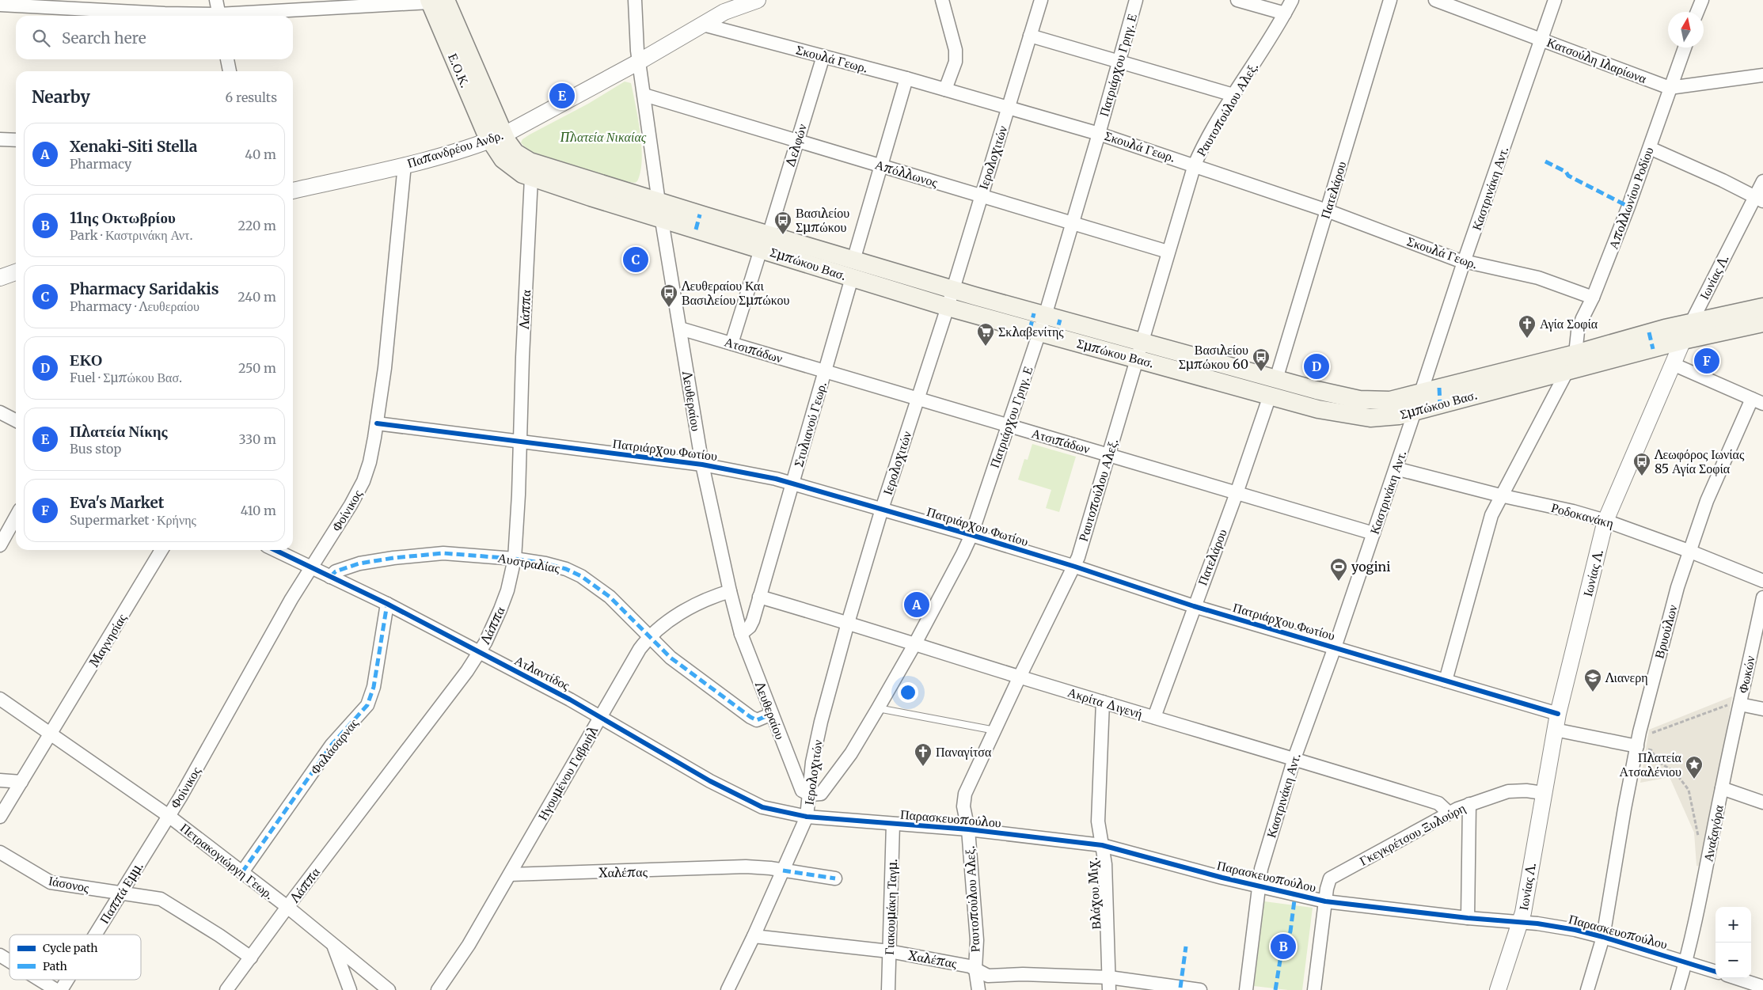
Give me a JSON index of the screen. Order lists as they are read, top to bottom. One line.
{"streets":{"main road":["Ε.Ο.Κ.","Σμπώκου Βασ."],"street":["Σκουλά Γεωρ.","Κατσούλη Ιλαρίωνα","Πατριάρχου Γρηγ. Ε","Ραυτοπούλου Αλεξ.","Δελφών","Παπανδρέου Ανδρ.","Ιερολοχιτών","Απόλλωνος","Καστρινάκη Αντ.","Πατελάρου","Απολλωνίου Ροδίου","Ιωνίας Λ.","Λάππα","Ατσιπάδων","Λευθεραίου","Στυλιανού Γεωρ.","Πατριάρχου Φωτίου","Φοίνικος","Ροδοκανάκη","Αυστραλίας","Βρυούλων","Μαγνησίας","Ατλαντίδος","Φωκών","Ακρίτα Διγενή","Φαλάσαρνας","Ηγουμένου Γαβριήλ","Παρασκευοπούλου","Αναξαγόρα","Γκεγκρέτσου Ξυλούρη","Πετρακογιώργη Γεωρ.","Χαλέπας","Ιάσονος","Παππά Εμμ.","Βλάχου Μιχ.","Γιακουμάκη Ταγμ."]},"crossings":[["Σκουλά Γεωρ.","Πατριάρχου Γρηγ. Ε"],["Σκουλά Γεωρ.","Ραυτοπούλου Αλεξ."],["Σκουλά Γεωρ.","Δελφών"],["Σκουλά Γεωρ.","Παπανδρέου Ανδρ."],["Σκουλά Γεωρ.","Ιερολοχιτών"],["Σκουλά Γεωρ.","Καστρινάκη Αντ."],["Σκουλά Γεωρ.","Πατελάρου"],["Σκουλά Γεωρ.","Απολλωνίου Ροδίου"],["Σκουλά Γεωρ.","Στυλιανού Γεωρ."],["Κατσούλη Ιλαρίωνα","Καστρινάκη Αντ."],["Κατσούλη Ιλαρίωνα","Απολλωνίου Ροδίου"],["Πατριάρχου Γρηγ. Ε","Ιερολοχιτών"],["Πατριάρχου Γρηγ. Ε","Απόλλωνος"],["Πατριάρχου Γρηγ. Ε","Σμπώκου Βασ."],["Πατριάρχου Γρηγ. Ε","Ατσιπάδων"],["Πατριάρχου Γρηγ. Ε","Λευθεραίου"],["Πατριάρχου Γρηγ. Ε","Πατριάρχου Φωτίου"],["Πατριάρχου Γρηγ. Ε","Ακρίτα Διγενή"],["Ε.Ο.Κ.","Παπανδρέου Ανδρ."],["Ε.Ο.Κ.","Σμπώκου Βασ."],["Ραυτοπούλου Αλεξ.","Απόλλωνος"],["Ραυτοπούλου Αλεξ.","Σμπώκου Βασ."],["Ραυτοπούλου Αλεξ.","Ατσιπάδων"],["Ραυτοπούλου Αλεξ.","Πατριάρχου Φωτίου"],["Ραυτοπούλου Αλεξ.","Ακρίτα Διγενή"],["Ραυτοπούλου Αλεξ.","Παρασκευοπούλου"],["Ραυτοπούλου Αλεξ.","Χαλέπας"],["Δελφών","Απόλλωνος"],["Δελφών","Σμπώκου Βασ."],["Δελφών","Ατσιπάδων"],["Παπανδρέου Ανδρ.","Σμπώκου Βασ."],["Παπανδρέου Ανδρ.","Λευθεραίου"],["Παπανδρέου Ανδρ.","Φοίνικος"],["Ιερολοχιτών","Απόλλωνος"],["Ιερολοχιτών","Σμπώκου Βασ."],["Ιερολοχιτών","Ατσιπάδων"],["Ιερολοχιτών","Λευθεραίου"],["Ιερολοχιτών","Πατριάρχου Φωτίου"],["Ιερολοχιτών","Ατλαντίδος"],["Ιερολοχιτών","Ακρίτα Διγενή"],["Ιερολοχιτών","Παρασκευοπούλου"],["Ιερολοχιτών","Χαλέπας"],["Απόλλωνος","Λευθεραίου"],["Απόλλωνος","Στυλιανού Γεωρ."],["Καστρινάκη Αντ.","Σμπώκου Βασ."],["Καστρινάκη Αντ.","Ατσιπάδων"],["Καστρινάκη Αντ.","Πατριάρχου Φωτίου"],["Καστρινάκη Αντ.","Ροδοκανάκη"],["Καστρινάκη Αντ.","Ακρίτα Διγενή"],["Καστρινάκη Αντ.","Παρασκευοπούλου"],["Πατελάρου","Σμπώκου Βασ."],["Πατελάρου","Ατσιπάδων"],["Πατελάρου","Πατριάρχου Φωτίου"],["Πατελάρου","Ακρίτα Διγενή"],["Απολλωνίου Ροδίου","Σμπώκου Βασ."],["Σμπώκου Βασ.","Ιωνίας Λ."],["Σμπώκου Βασ.","Λάππα"],["Σμπώκου Βασ.","Λευθεραίου"],["Σμπώκου Βασ.","Στυλιανού Γεωρ."],["Ιωνίας Λ.","Πατριάρχου Φωτίου"],["Ιωνίας Λ.","Ροδοκανάκη"],["Ιωνίας Λ.","Παρασκευοπούλου"],["Ιωνίας Λ.","Γκεγκρέτσου Ξυλούρη"],["Λάππα","Πατριάρχου Φωτίου"],["Λάππα","Αυστραλίας"],["Λάππα","Ατλαντίδος"],["Λάππα","Πετρακογιώργη Γεωρ."],["Λάππα","Ιάσονος"],["Ατσιπάδων","Λευθεραίου"],["Ατσιπάδων","Στυλιανού Γεωρ."],["Λευθεραίου","Στυλιανού Γεωρ."],["Λευθεραίου","Πατριάρχου Φωτίου"],["Λευθεραίου","Αυστραλίας"],["Λευθεραίου","Ηγουμένου Γαβριήλ"],["Στυλιανού Γεωρ.","Πατριάρχου Φωτίου"],["Στυλιανού Γεωρ.","Ακρίτα Διγενή"],["Πατριάρχου Φωτίου","Φοίνικος"],["Φοίνικος","Ατλαντίδος"],["Φοίνικος","Πετρακογιώργη Γεωρ."],["Φοίνικος","Παππά Εμμ."],["Ροδοκανάκη","Βρυούλων"],["Αυστραλίας","Ατλαντίδος"],["Αυστραλίας","Ηγουμένου Γαβριήλ"],["Βρυούλων","Παρασκευοπούλου"],["Μαγνησίας","Πετρακογιώργη Γεωρ."],["Ατλαντίδος","Φαλάσαρνας"],["Ατλαντίδος","Ηγουμένου Γαβριήλ"],["Ατλαντίδος","Παρασκευοπούλου"],["Φωκών","Αναξαγόρα"],["Ακρίτα Διγενή","Γκεγκρέτσου Ξυλούρη"],["Ακρίτα Διγενή","Βλάχου Μιχ."],["Φαλάσαρνας","Πετρακογιώργη Γεωρ."],["Ηγουμένου Γαβριήλ","Χαλέπας"],["Παρασκευοπούλου","Αναξαγόρα"],["Παρασκευοπούλου","Γκεγκρέτσου Ξυλούρη"],["Παρασκευοπούλου","Βλάχου Μιχ."],["Παρασκευοπούλου","Γιακουμάκη Ταγμ."],["Πετρακογιώργη Γεωρ.","Παππά Εμμ."],["Χαλέπας","Βλάχου Μιχ."],["Χαλέπας","Γιακουμάκη Ταγμ."],["Ιάσονος","Παππά Εμμ."]],"parks":["Πλατεία Νικαίας"],"places":{"bus stop":["Βασιλείου Σμπώκου","Λευθεραίου Και Βασιλείου Σμπώκου","Βασιλείου Σμπώκου 60","Λεωφόρος Ιωνίας 85 Αγία Σοφία"],"church":["Αγία Σοφία","Παναγίτσα"],"supermarket":["Σκλαβενίτης"],"sports":["yogini"],"school or university":["Λιανερη"],"place":["Πλατεία Ατσαλένιου"]},"legend":["Cycle path","Path"],"north":"top","page":{"search":"Search here","heading":["Nearby","6 results"],"pins":["E","C","F","D","A","B"],"list":[{"mark":"A","name":"Xenaki-Siti Stella","note":"Pharmacy","value":"40 m"},{"mark":"B","name":"11ης Οκτωβρίου","note":"Park · Καστρινάκη Αντ.","value":"220 m"},{"mark":"C","name":"Pharmacy Saridakis","note":"Pharmacy · Λευθεραίου","value":"240 m"},{"mark":"D","name":"ΕΚΟ","note":"Fuel · Σμπώκου Βασ.","value":"250 m"},{"mark":"E","name":"Πλατεία Νίκης","note":"Bus stop","value":"330 m"},{"mark":"F","name":"Eva's Market","note":"Supermarket · Κρήνης","value":"410 m"}],"map_buttons":["+","−"]}}
